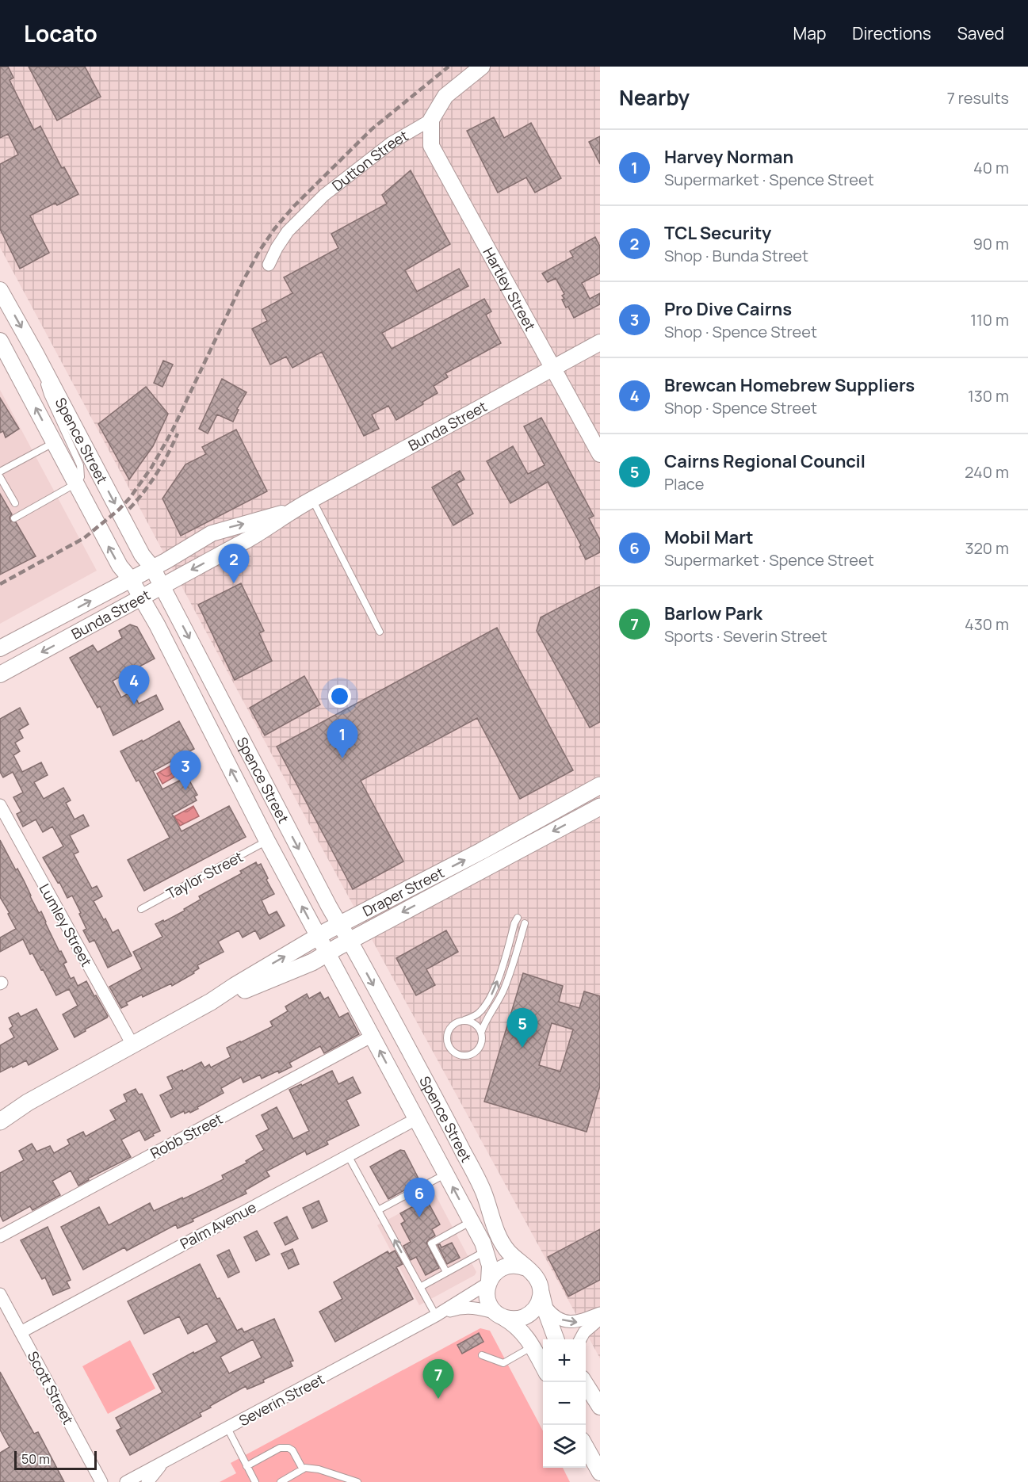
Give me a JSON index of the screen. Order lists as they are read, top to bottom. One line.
{"streets":{"main road":["Draper Street"],"street":["Dutton Street","Hartley Street","Bunda Street","Spence Street","Lumley Street","Robb Street","Palm Avenue","Scott Street","Severin Street"],"lane":["Taylor Street"]},"crossings":[["Dutton Street","Hartley Street"],["Hartley Street","Bunda Street"],["Bunda Street","Spence Street"],["Spence Street","Taylor Street"],["Spence Street","Draper Street"],["Spence Street","Robb Street"],["Spence Street","Palm Avenue"],["Spence Street","Severin Street"],["Draper Street","Lumley Street"],["Palm Avenue","Scott Street"]],"scale_bar":"50 m","page":{"header":"Locato","nav":["Map","Directions","Saved"],"heading":["Nearby","7 results"],"list":[{"mark":"1","name":"Harvey Norman","note":"Supermarket · Spence Street","value":"40 m"},{"mark":"2","name":"TCL Security","note":"Shop · Bunda Street","value":"90 m"},{"mark":"3","name":"Pro Dive Cairns","note":"Shop · Spence Street","value":"110 m"},{"mark":"4","name":"Brewcan Homebrew Suppliers","note":"Shop · Spence Street","value":"130 m"},{"mark":"5","name":"Cairns Regional Council","note":"Place","value":"240 m"},{"mark":"6","name":"Mobil Mart","note":"Supermarket · Spence Street","value":"320 m"},{"mark":"7","name":"Barlow Park","note":"Sports · Severin Street","value":"430 m"}],"pins":["2","4","1","3","5","6","7"],"map_buttons":["+","−"],"scale":"50 m"}}
